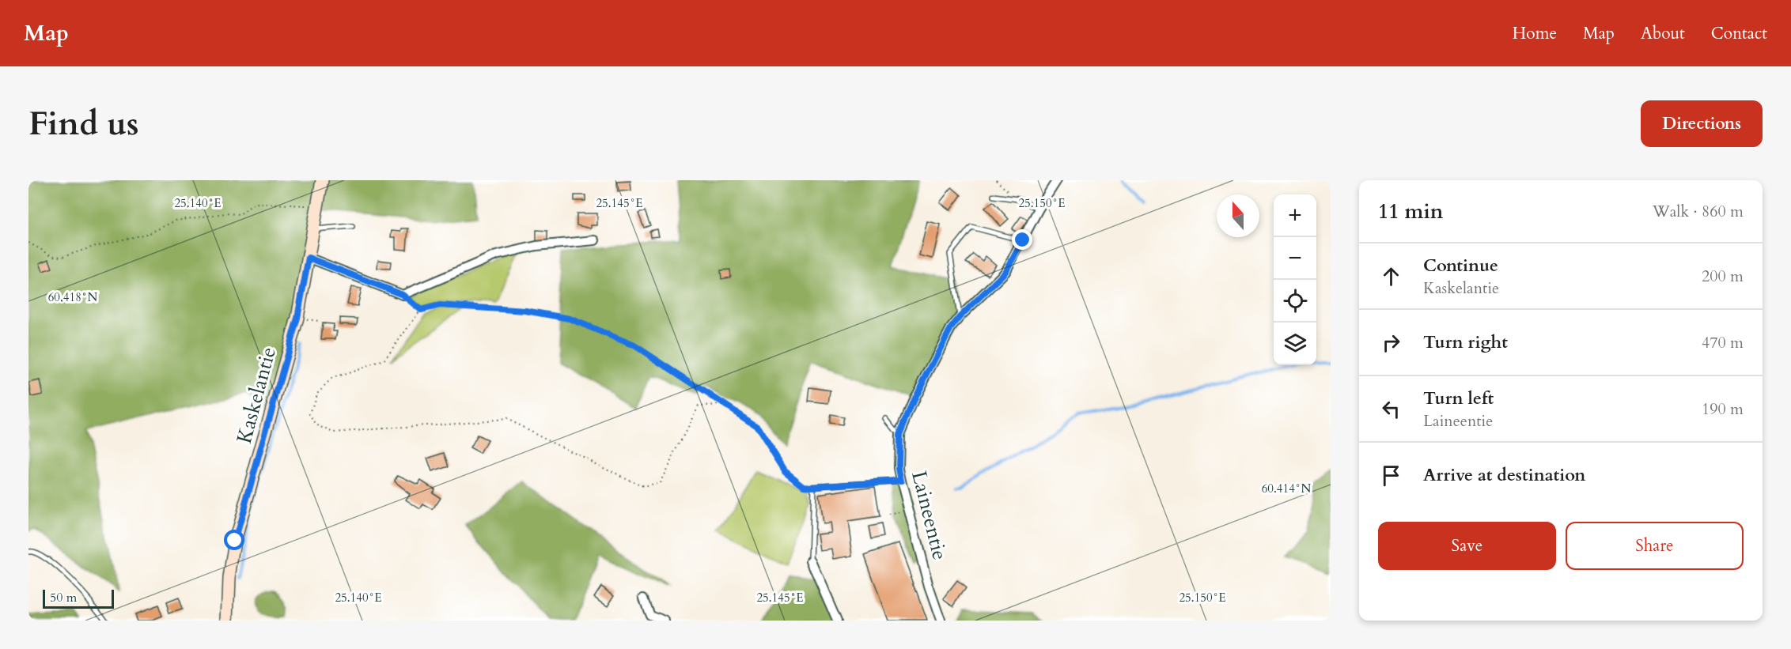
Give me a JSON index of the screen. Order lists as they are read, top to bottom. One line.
{"streets":{"street":["Kaskelantie","Laineentie"]},"scale_bar":"50 m","north":"top","page":{"header":"Map","nav":["Home","Map","About","Contact"],"buttons":["Directions",["Save","Share"]],"title":"Find us","heading":["11 min","Walk · 860 m"],"map_buttons":["+","−"],"list":[["Continue","Kaskelantie","200 m"],["Turn right","470 m"],["Turn left","Laineentie","190 m"],"Arrive at destination"],"scale":"50 m"},"coordinates":["25.140°E","25.145°E","25.150°E","60.418°N","60.414°N"]}
